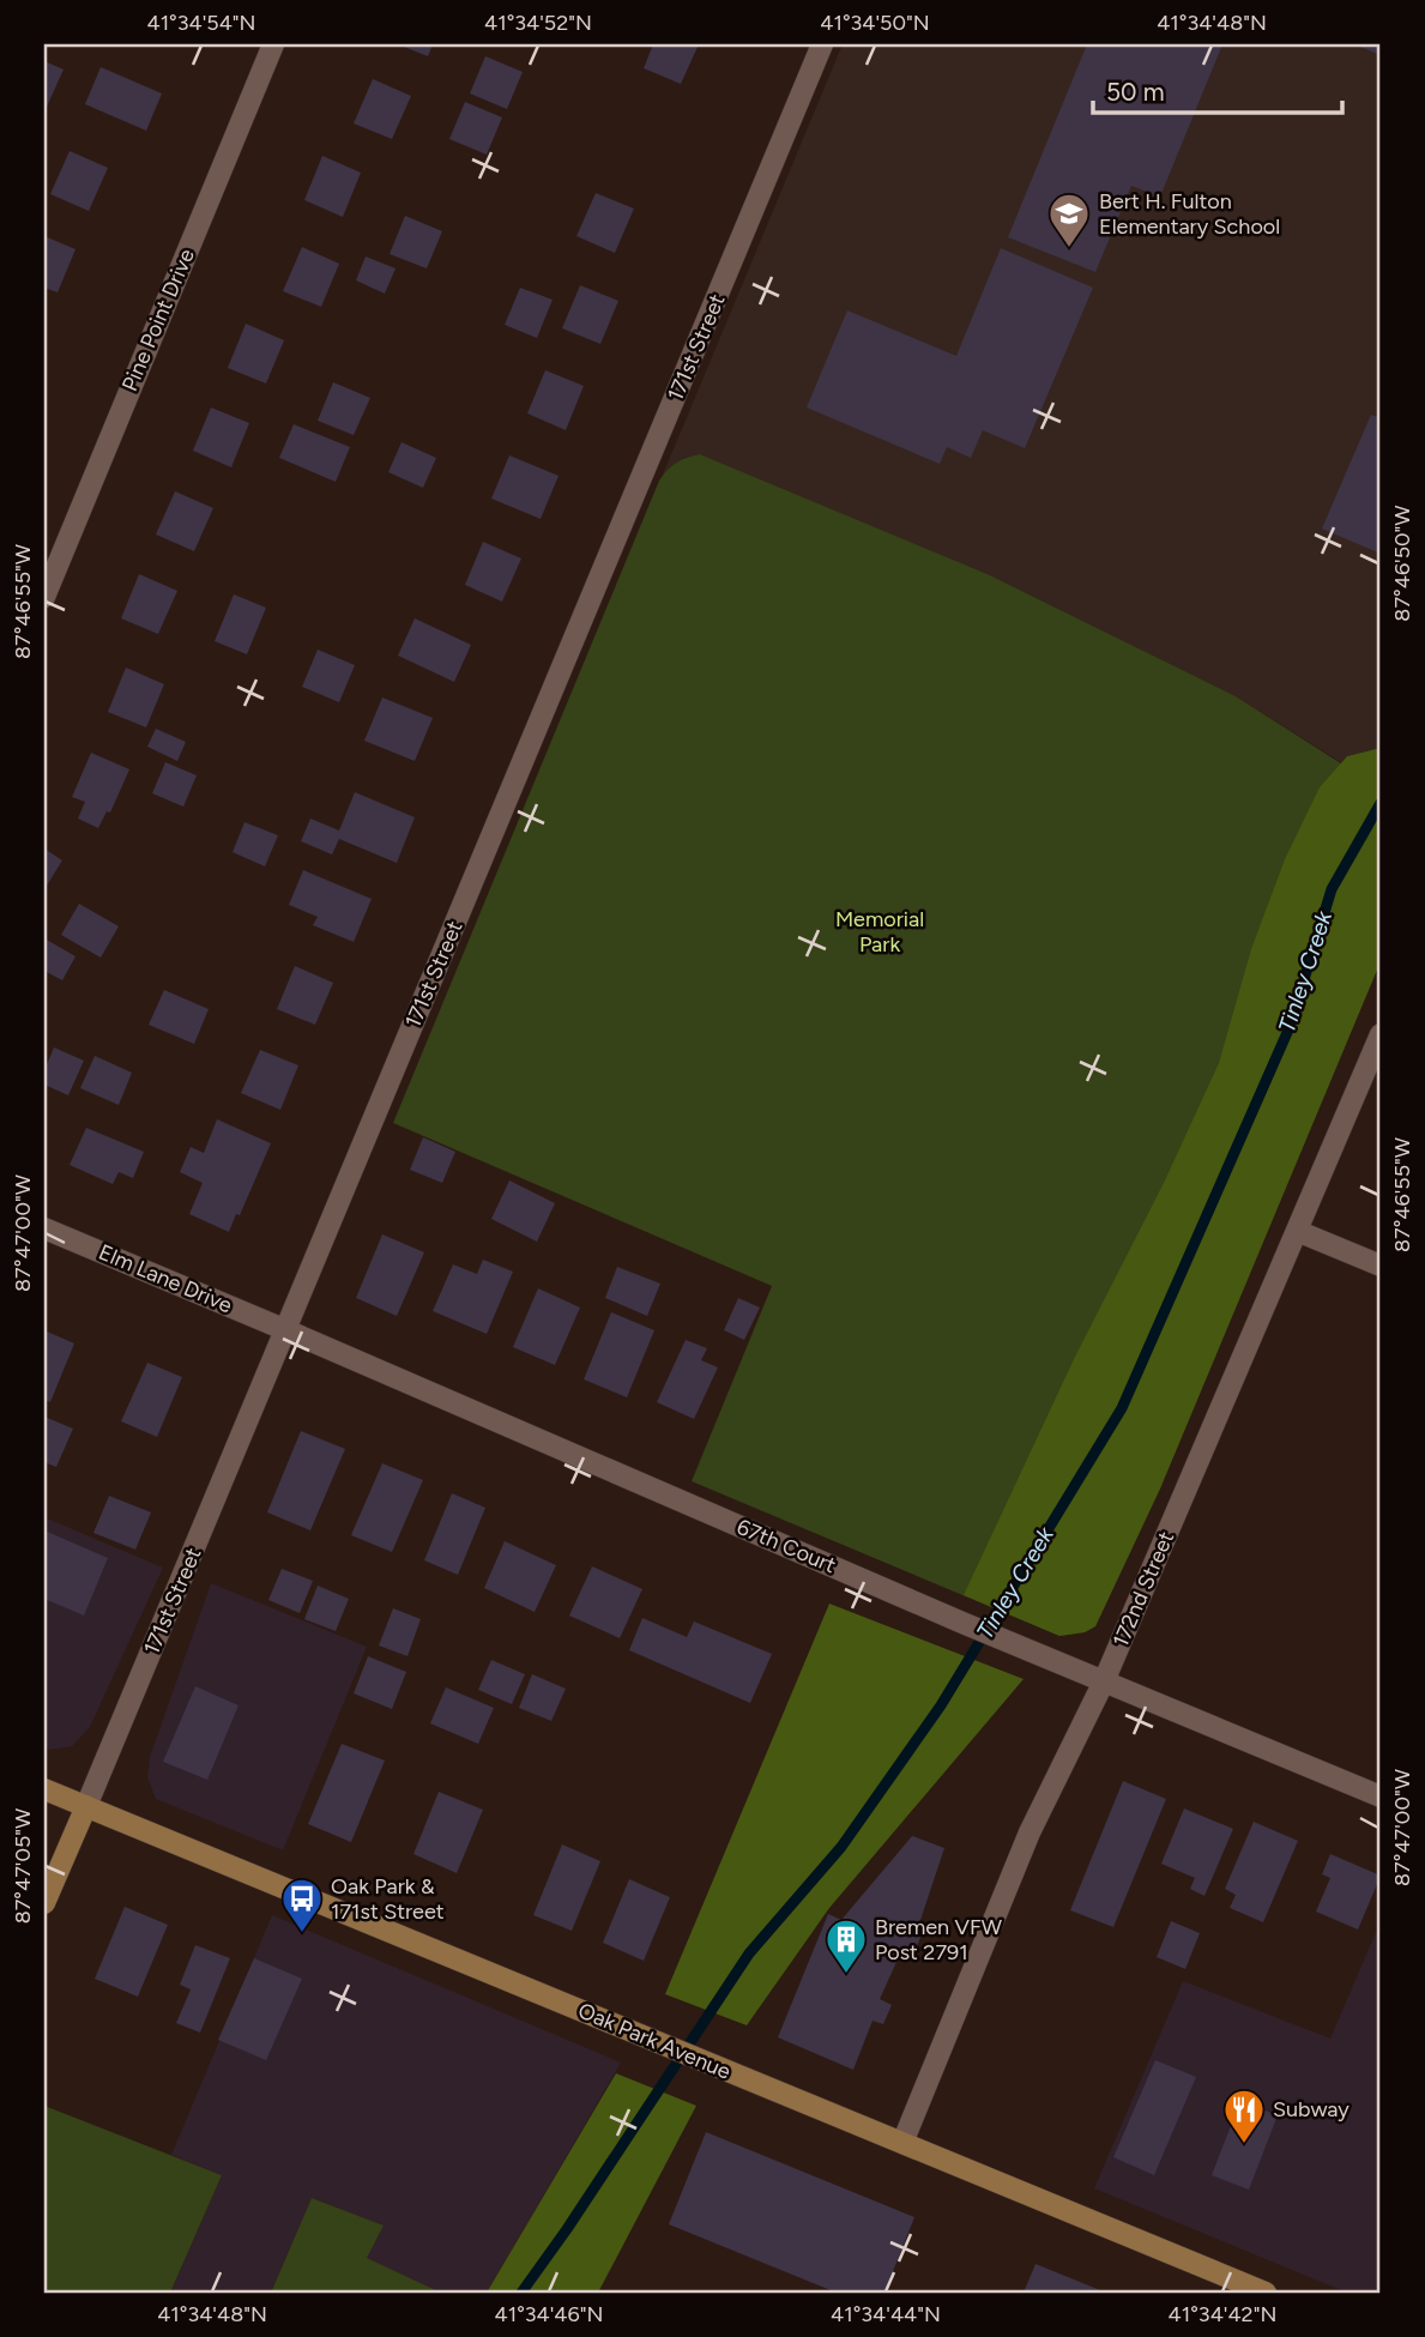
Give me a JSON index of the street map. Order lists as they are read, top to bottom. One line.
{"streets":{"street":["Pine Point Drive","171st Street","Elm Lane Drive","67th Court","172nd Street","Oak Park Avenue"]},"crossings":[["171st Street","Elm Lane Drive"],["171st Street","67th Court"],["171st Street","Oak Park Avenue"],["Elm Lane Drive","67th Court"],["67th Court","172nd Street"],["172nd Street","Oak Park Avenue"]],"water":["Tinley Creek"],"parks":["Memorial Park"],"places":{"school or university":["Bert H. Fulton Elementary School"],"bus stop":["Oak Park & 171st Street"],"building":["Bremen VFW Post 2791"],"restaurant":["Subway"]},"scale_bar":"50 m","coordinates":["41°34'54\"N","41°34'52\"N","41°34'50\"N","41°34'48\"N","87°46'50\"W","87°46'55\"W","87°47'00\"W","87°47'05\"W","41°34'46\"N","41°34'44\"N","41°34'42\"N"]}
